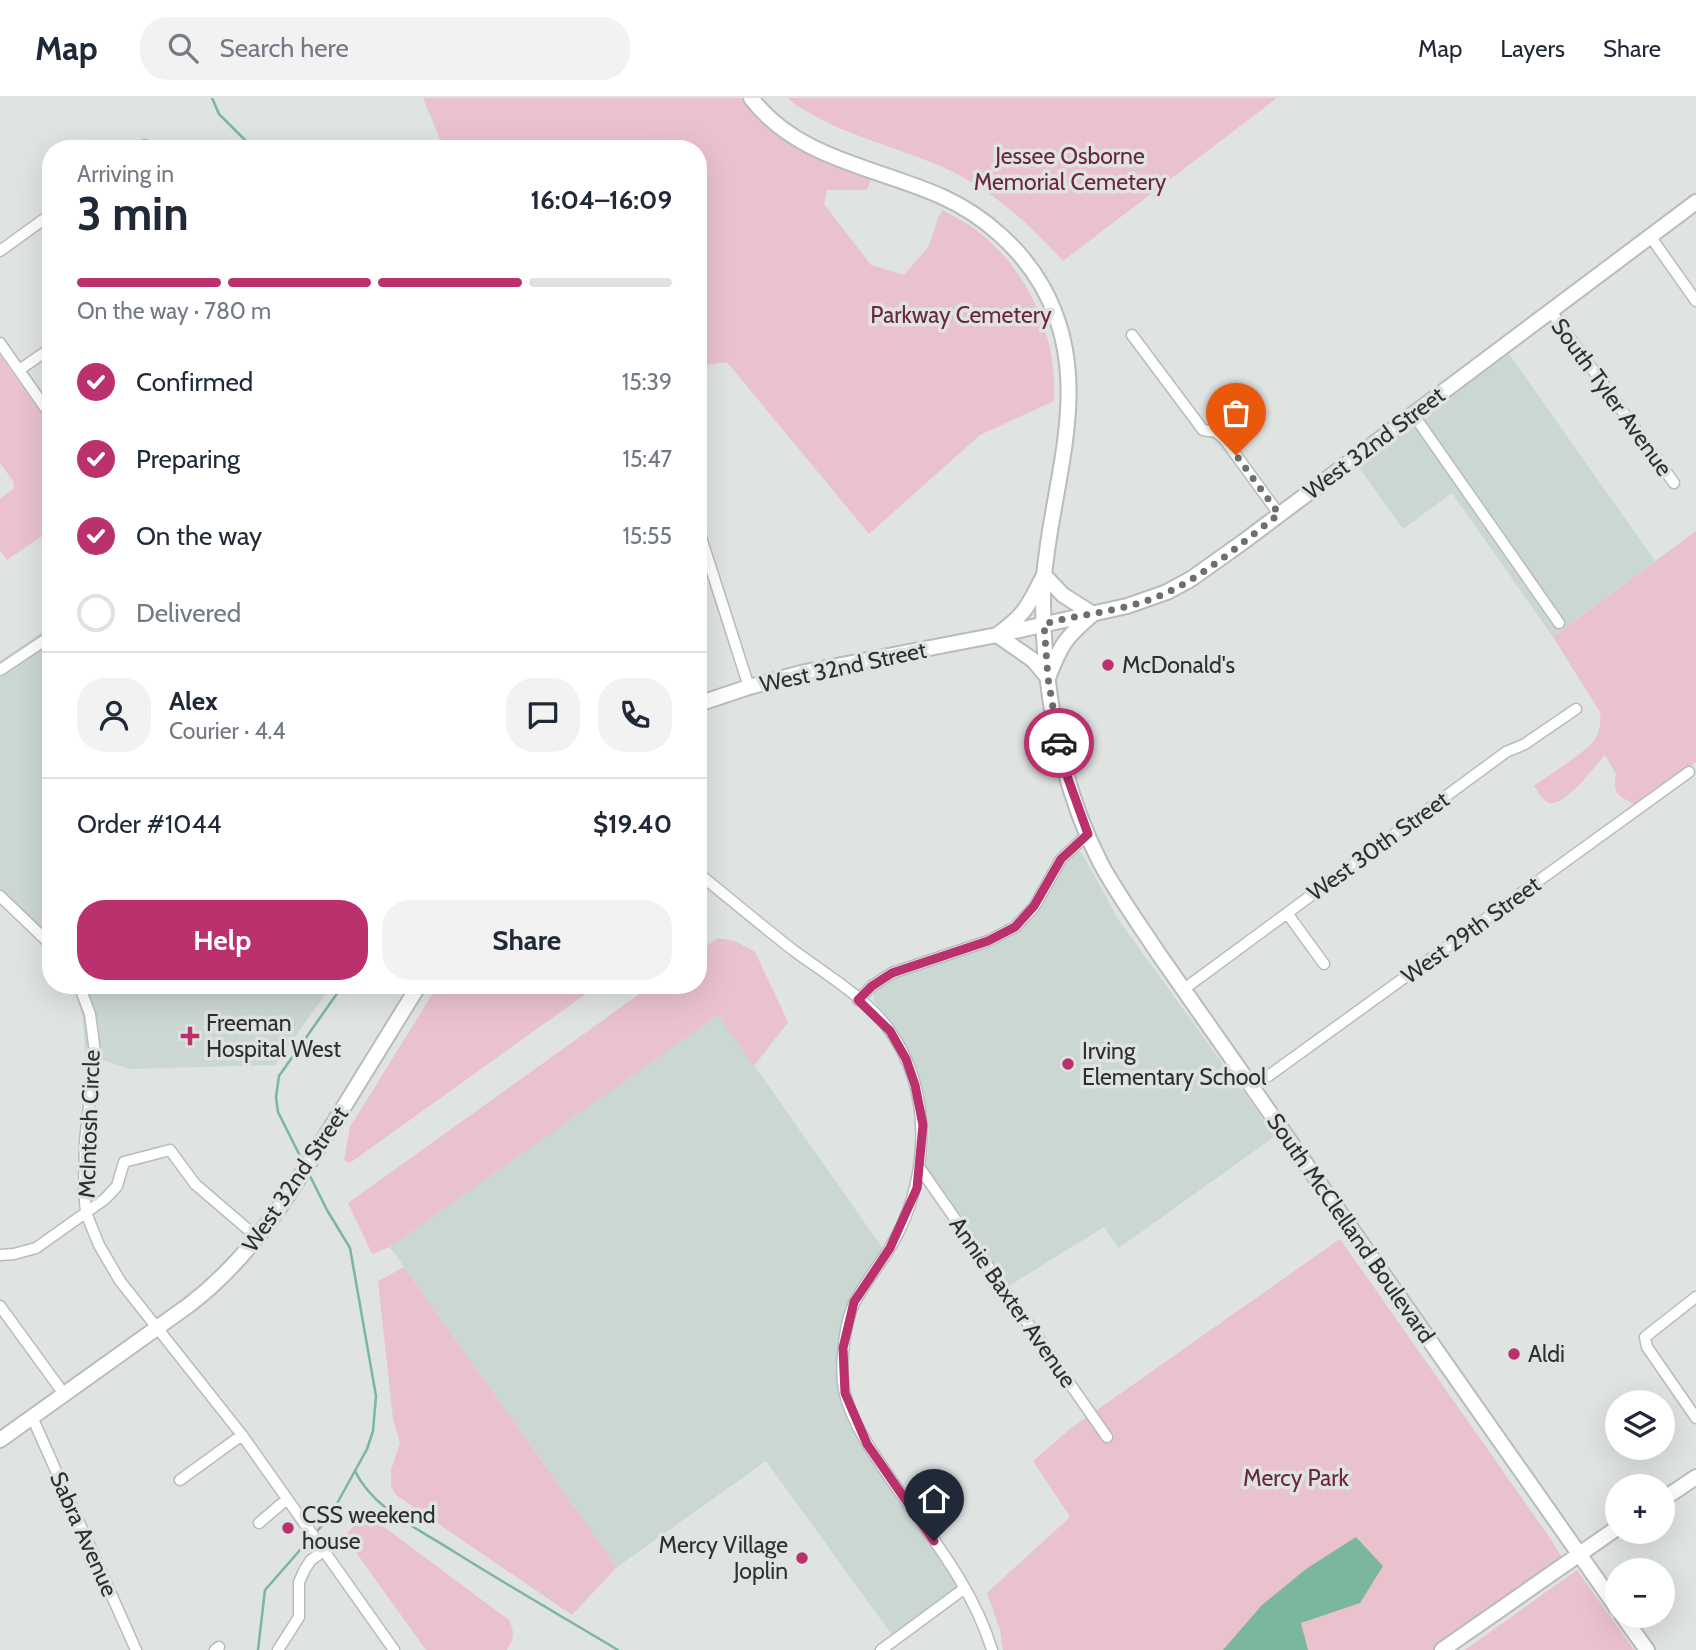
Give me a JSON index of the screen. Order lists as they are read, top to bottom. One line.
{"streets":{"main road":["West 32nd Street","South McClelland Boulevard"],"street":["South Tyler Avenue","West 30th Street","West 29th Street","McIntosh Circle","Annie Baxter Avenue","Sabra Avenue"]},"crossings":[["South Tyler Avenue","West 32nd Street"],["West 32nd Street","McIntosh Circle"],["West 32nd Street","South McClelland Boulevard"],["West 32nd Street","Sabra Avenue"],["West 30th Street","South McClelland Boulevard"],["West 29th Street","South McClelland Boulevard"]],"parks":["Jessee Osborne Memorial Cemetery","Parkway Cemetery","Mercy Park"],"places":{"other":["McDonald's","Irving Elementary School","Aldi","CSS weekend house","Mercy Village Joplin"],"health":["Freeman Hospital West"]},"page":{"header":"Map","search":"Search here","nav":["Map","Layers","Share"],"heading":["3 min","Arriving in","16:04–16:09"],"panel":["Alex","Courier · 4.4","Order #1044","$19.40"],"bar":"On the way · 780 m","list":[["Confirmed","15:39"],["Preparing","15:47"],["On the way","15:55"],"Delivered"],"buttons":["Help","Share"],"map_buttons":["+","−"]}}
